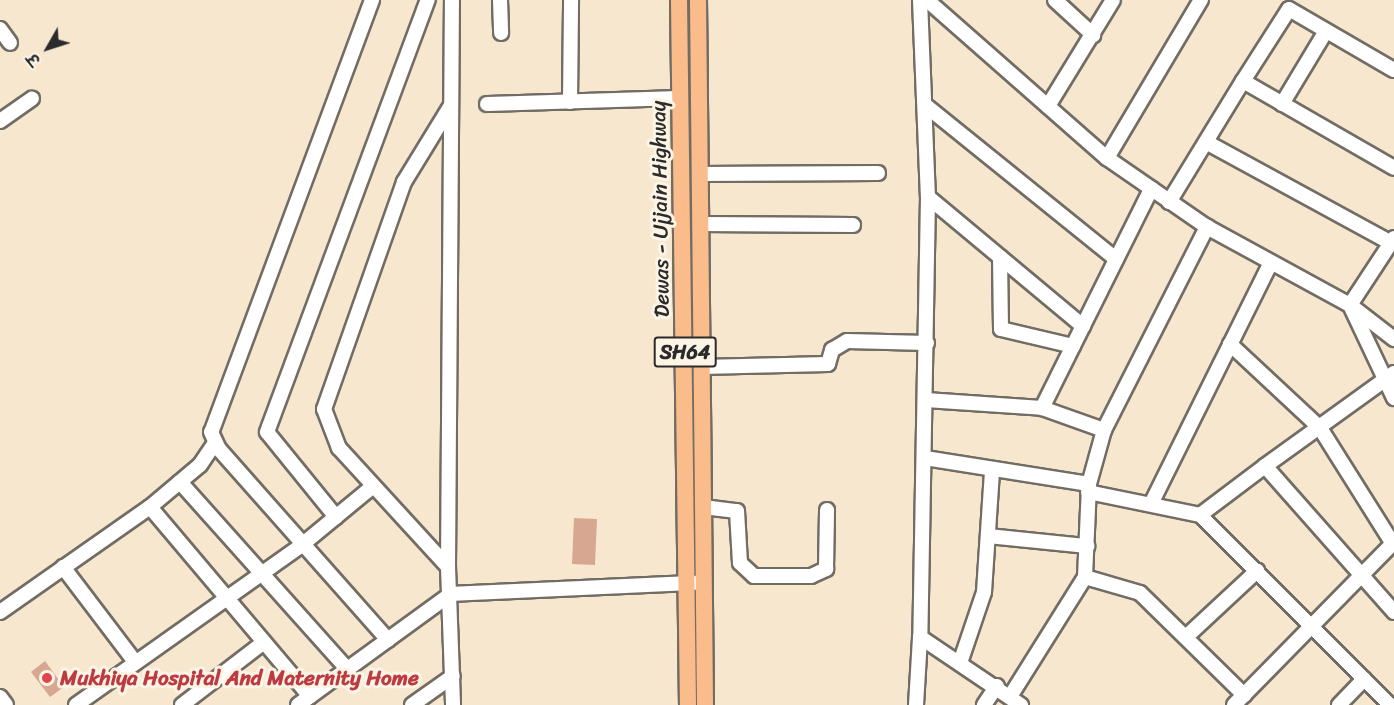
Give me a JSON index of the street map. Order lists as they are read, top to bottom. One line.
{"streets":{"main road":["Dewas - Ujjain Highway","SH64"]},"places":["Mukhiya Hospital And Maternity Home"],"north":"bottom left"}
